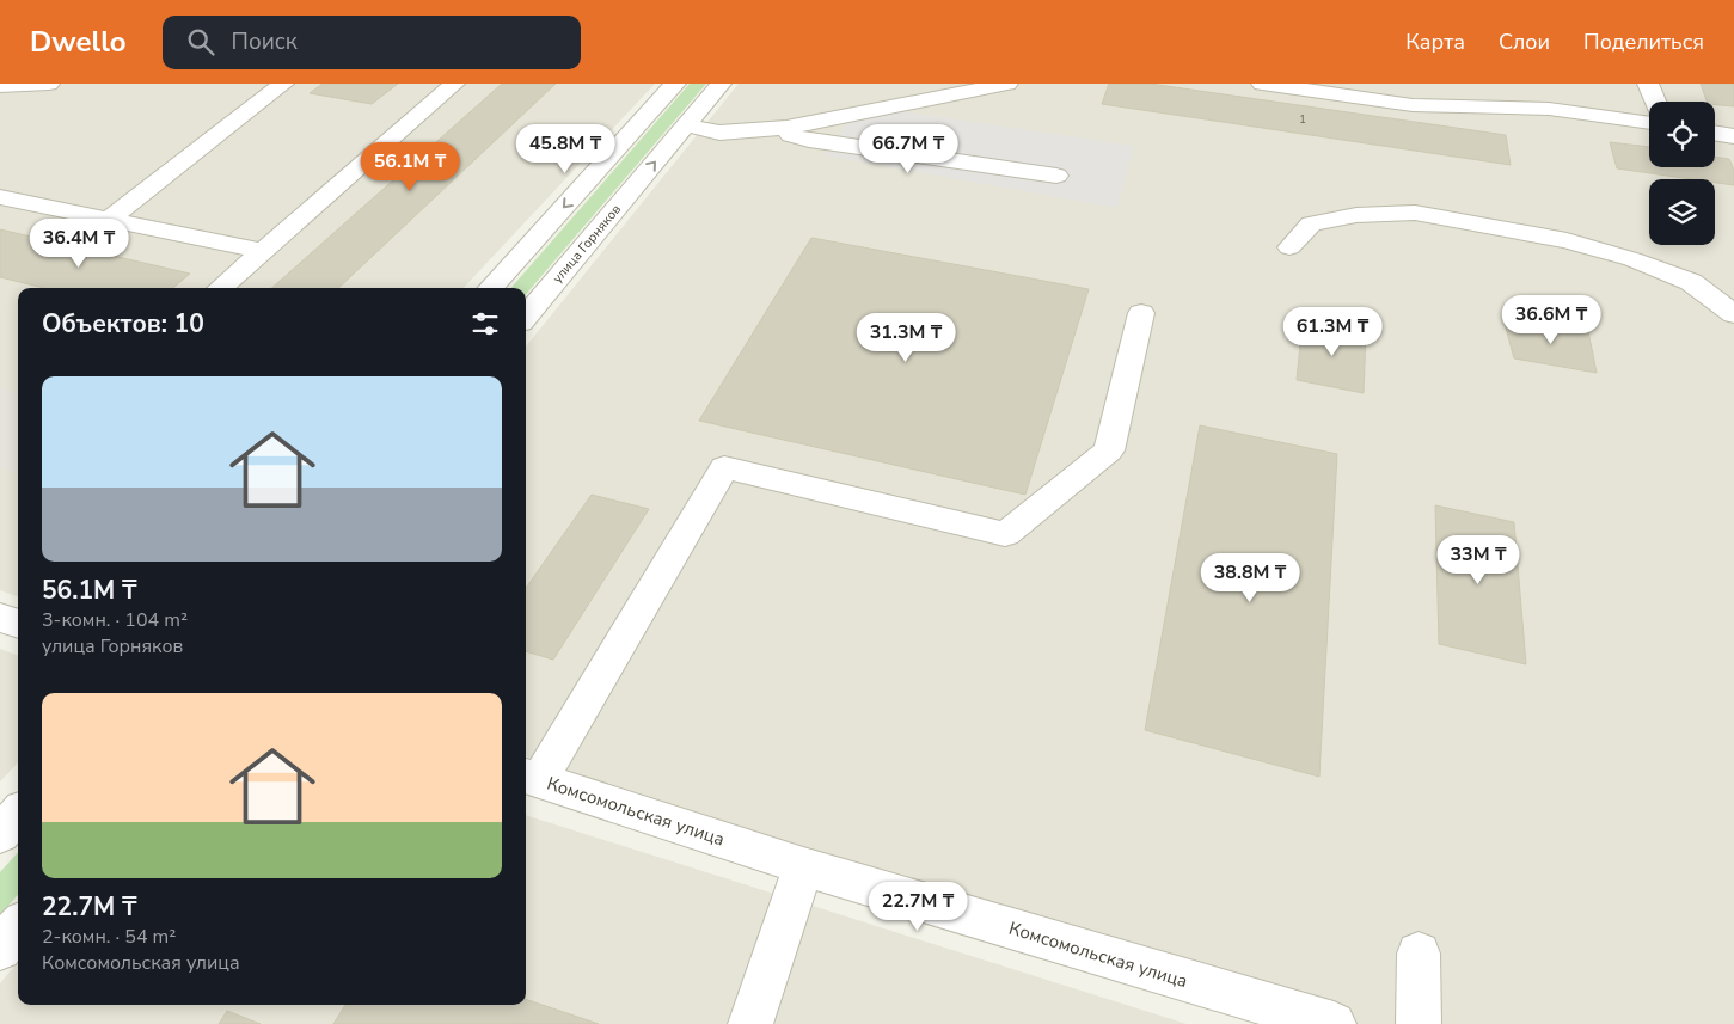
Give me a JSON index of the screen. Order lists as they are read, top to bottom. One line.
{"streets":{"street":["улица Горняков","Комсомольская улица"]},"house_numbers":["1"],"page":{"header":"Dwello","search":"Поиск","nav":["Карта","Слои","Поделиться"],"price":["45.8M ₸","66.7M ₸","56.1M ₸","36.4M ₸","36.6M ₸","61.3M ₸","31.3M ₸","33M ₸","38.8M ₸","22.7M ₸"],"heading":"Объектов: 10","list":[{"name":"56.1M ₸","note":"3-комн. · 104 m² · улица Горняков"},{"name":"22.7M ₸","note":"2-комн. · 54 m² · Комсомольская улица"}]}}
